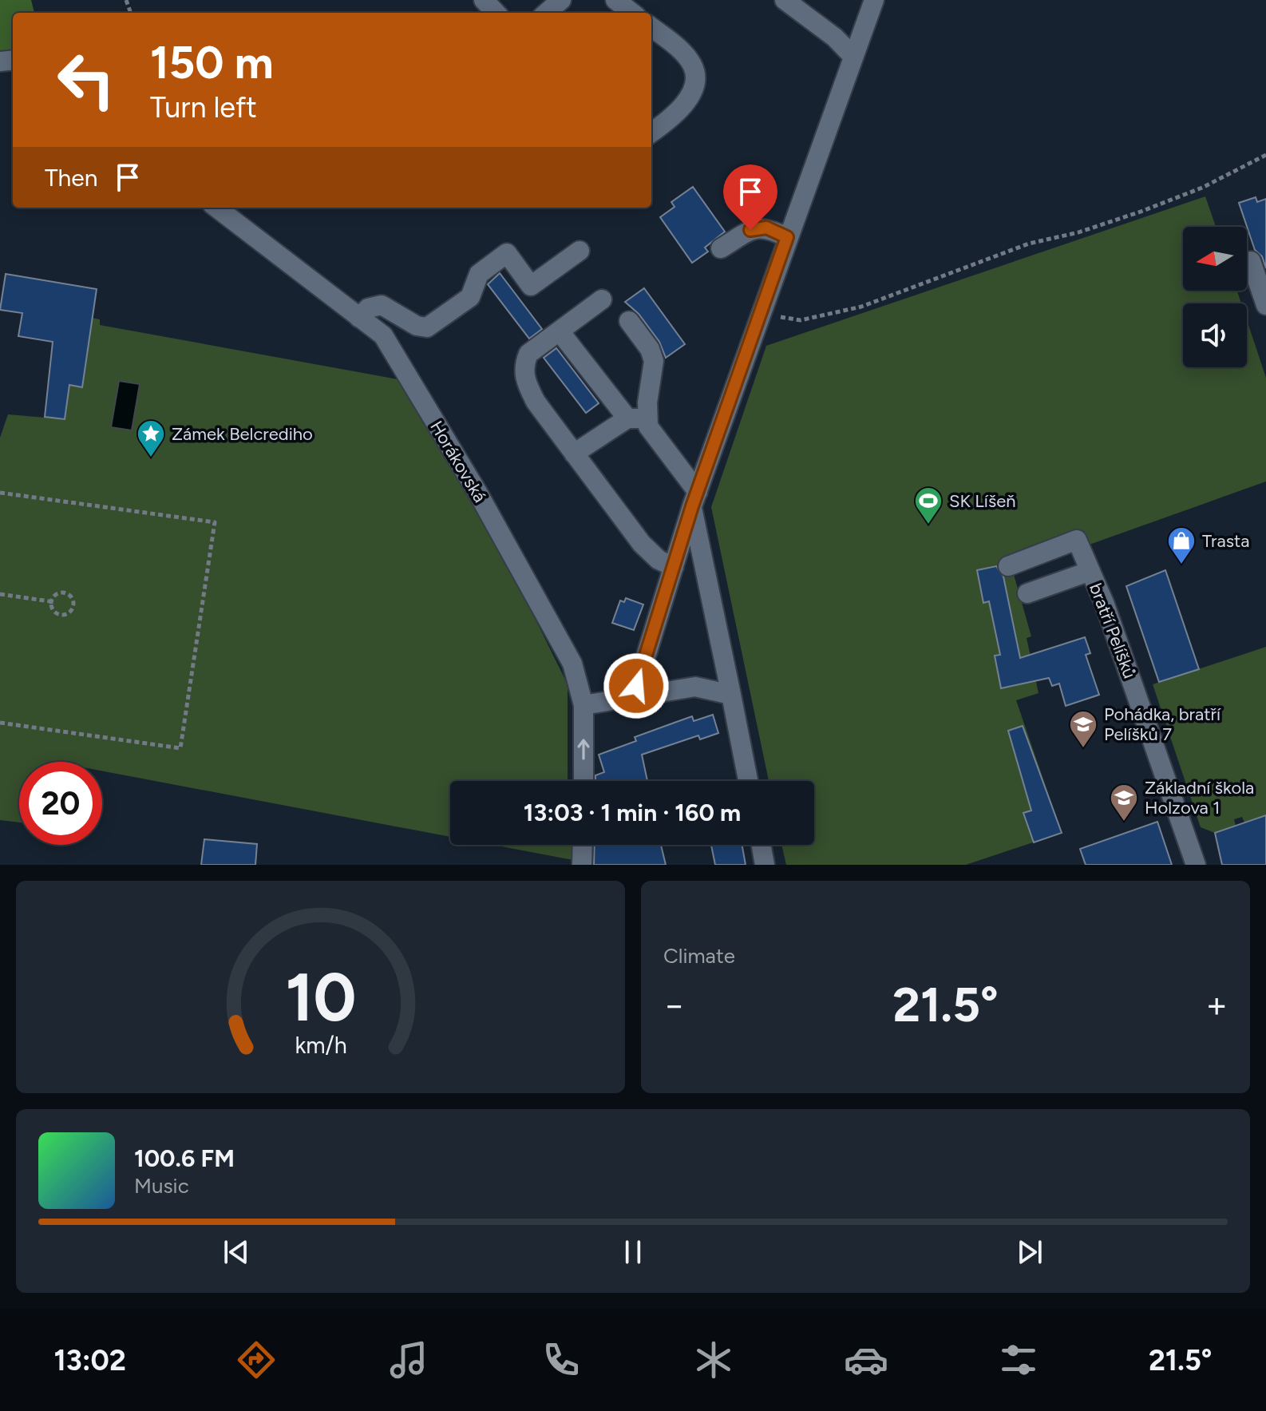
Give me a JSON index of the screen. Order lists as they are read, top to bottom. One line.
{"streets":{"street":["Horákovská","bratří Pelíšků"]},"places":{"place":["Zámek Belcrediho"],"sports":["SK Líšeň"],"shop":["Trasta"],"school or university":["Pohádka, bratří Pelíšků 7","Základní škola Holzova 1"]},"north":"left","page":{"turn":["150 m","Turn left"],"then":"Then","limit":"20","trip":"13:03 · 1 min · 160 m","tile":"Climate","heat":["−","21.5°","+"],"song":["100.6 FM","Music"],"tabs":["13:02","21.5°"],"gauge":["10","km/h"]}}
